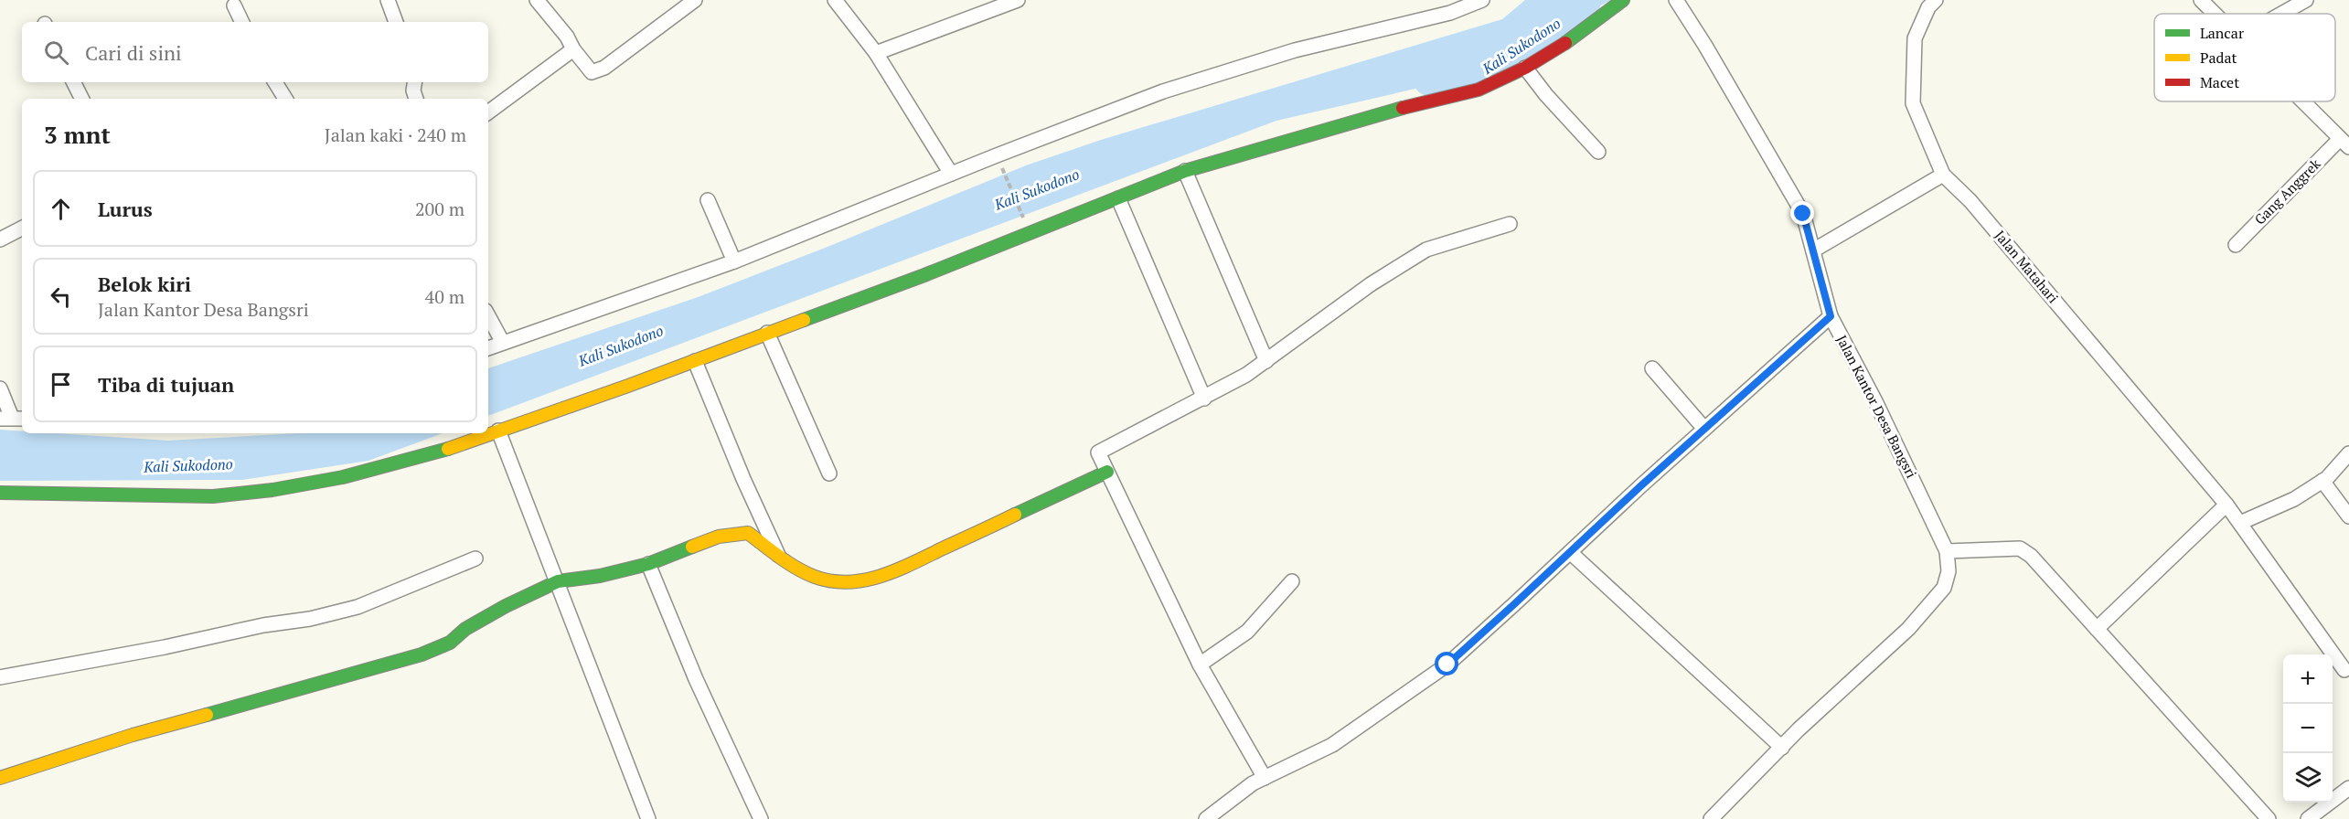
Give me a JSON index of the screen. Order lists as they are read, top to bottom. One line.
{"streets":{"street":["Gang Anggrek","Jalan Matahari","Jalan Kantor Desa Bangsri"]},"water":["Kali Sukodono"],"legend":["Lancar","Padat","Macet"],"page":{"search":"Cari di sini","heading":["3 mnt","Jalan kaki · 240 m"],"list":[["Lurus","200 m"],["Belok kiri","Jalan Kantor Desa Bangsri","40 m"],"Tiba di tujuan"],"map_buttons":["+","−"]}}
